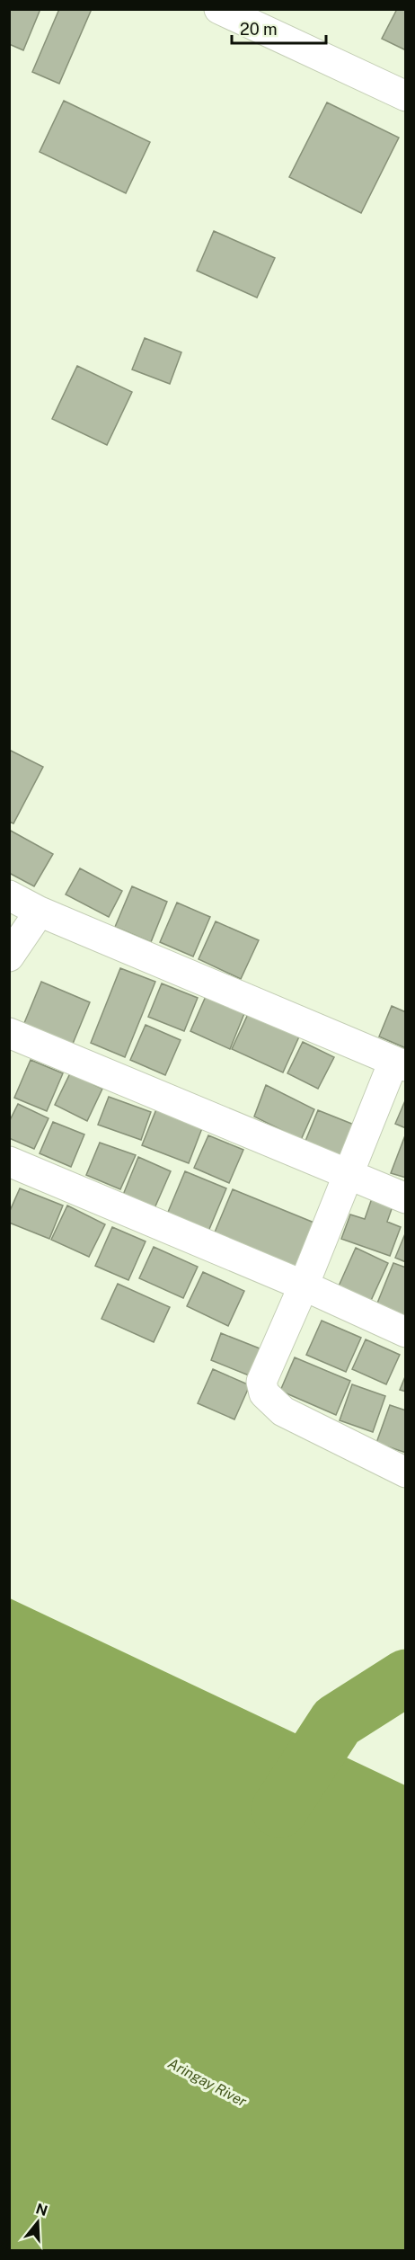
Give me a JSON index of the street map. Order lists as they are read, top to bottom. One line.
{"water":["Aringay River"],"scale_bar":"20 m","north":"top"}
